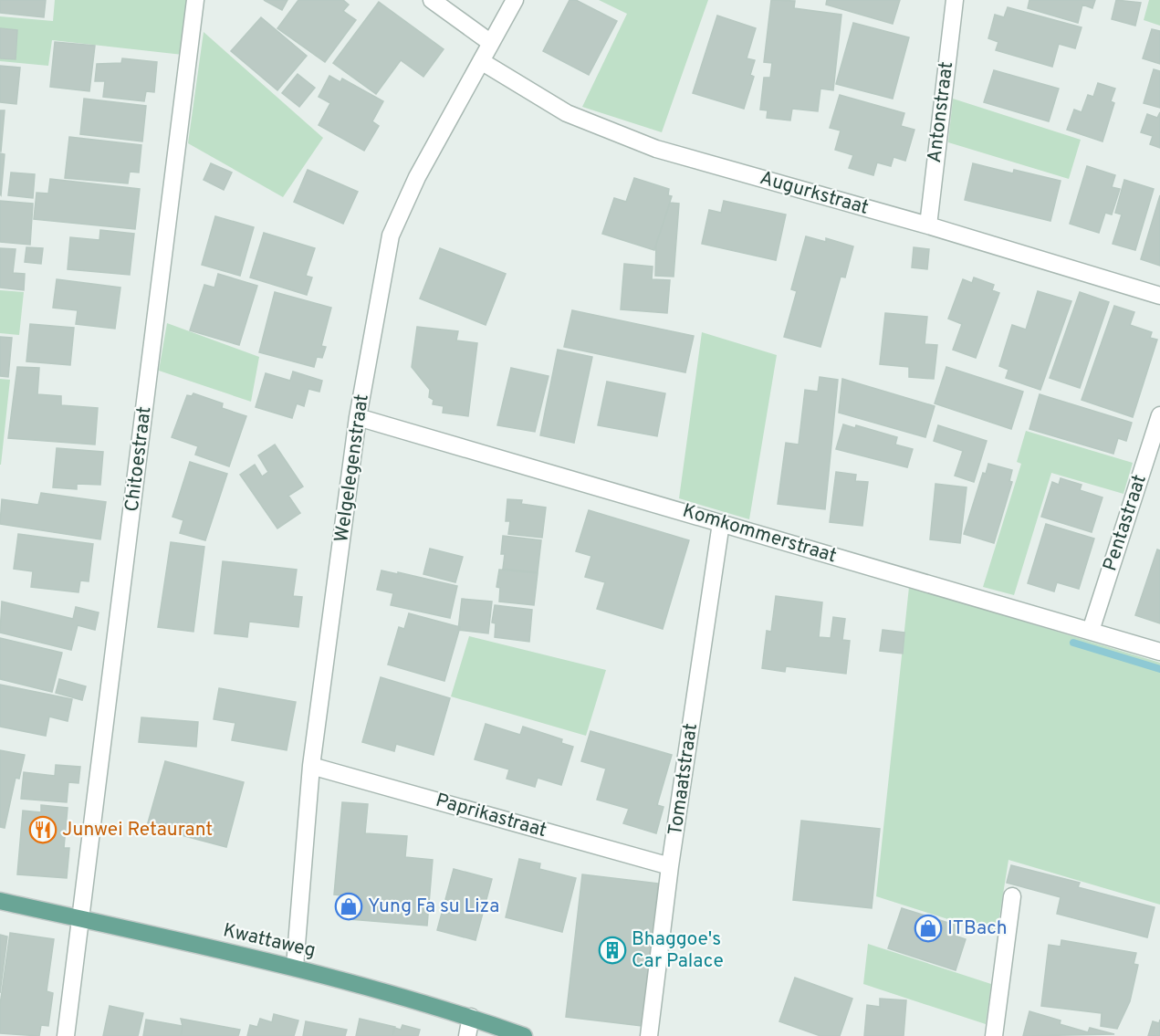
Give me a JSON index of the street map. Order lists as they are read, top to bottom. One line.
{"streets":{"main road":["Kwattaweg"],"street":["Antonstraat","Augurkstraat","Chitoestraat","Welgelegenstraat","Pentastraat","Komkommerstraat","Tomaatstraat","Paprikastraat"]},"crossings":[["Antonstraat","Augurkstraat"],["Augurkstraat","Welgelegenstraat"],["Chitoestraat","Kwattaweg"],["Welgelegenstraat","Komkommerstraat"],["Welgelegenstraat","Paprikastraat"],["Welgelegenstraat","Kwattaweg"],["Pentastraat","Komkommerstraat"],["Komkommerstraat","Tomaatstraat"],["Tomaatstraat","Paprikastraat"]],"places":{"restaurant":["Junwei Retaurant"],"shop":["Yung Fa su Liza","ITBach"],"building":["Bhaggoe's Car Palace"]}}
